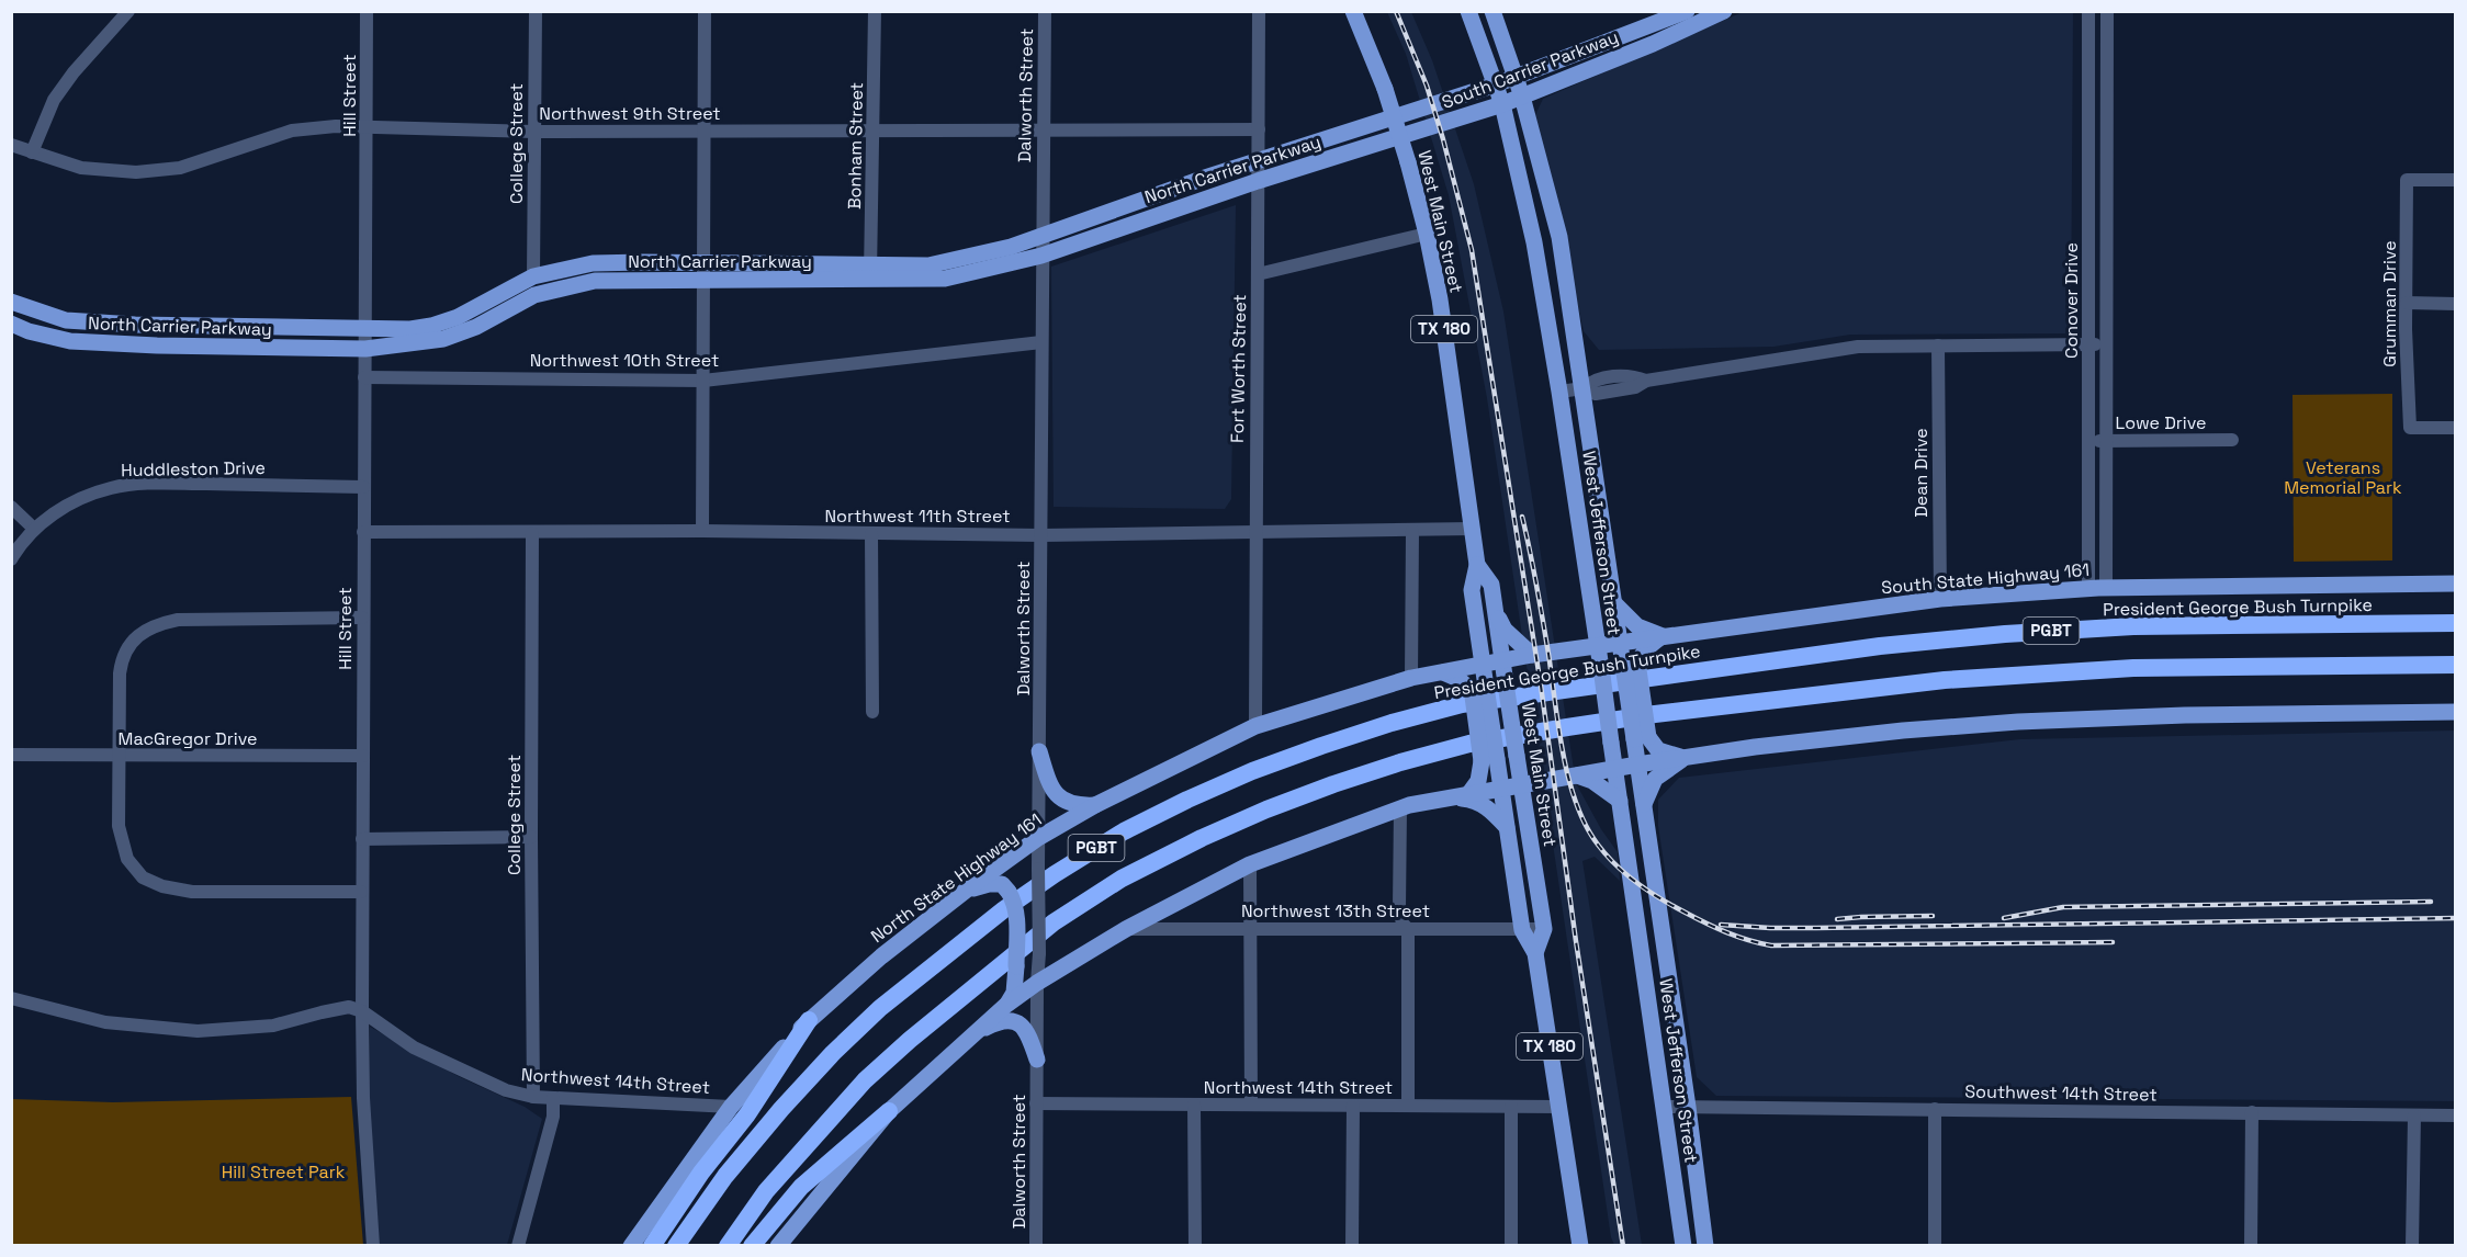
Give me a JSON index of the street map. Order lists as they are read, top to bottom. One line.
{"streets":{"highway":["President George Bush Turnpike","PGBT"],"main road":["South Carrier Parkway","North Carrier Parkway","West Main Street","TX 180","West Jefferson Street","South State Highway 161","North State Highway 161"],"street":["Hill Street","Dalworth Street","Northwest 9th Street","College Street","Bonham Street","Conover Drive","Grumman Drive","Northwest 10th Street","Fort Worth Street","Lowe Drive","Huddleston Drive","Dean Drive","Northwest 11th Street","MacGregor Drive","Northwest 13th Street","Northwest 14th Street","Southwest 14th Street"]},"crossings":[["South Carrier Parkway","North Carrier Parkway"],["South Carrier Parkway","West Jefferson Street"],["Hill Street","Northwest 9th Street"],["Hill Street","North Carrier Parkway"],["Hill Street","Northwest 10th Street"],["Hill Street","Huddleston Drive"],["Hill Street","Northwest 11th Street"],["Hill Street","MacGregor Drive"],["Hill Street","Northwest 14th Street"],["Dalworth Street","Northwest 9th Street"],["Dalworth Street","North Carrier Parkway"],["Dalworth Street","Northwest 10th Street"],["Dalworth Street","Northwest 11th Street"],["Dalworth Street","North State Highway 161"],["Dalworth Street","Northwest 14th Street"],["Northwest 9th Street","College Street"],["Northwest 9th Street","Bonham Street"],["Northwest 9th Street","Fort Worth Street"],["College Street","North Carrier Parkway"],["College Street","Northwest 11th Street"],["College Street","Northwest 14th Street"],["Bonham Street","North Carrier Parkway"],["North Carrier Parkway","Fort Worth Street"],["West Main Street","Northwest 11th Street"],["West Main Street","South State Highway 161"],["West Main Street","North State Highway 161"],["West Main Street","Northwest 13th Street"],["West Main Street","Northwest 14th Street"],["Conover Drive","Lowe Drive"],["Conover Drive","South State Highway 161"],["Fort Worth Street","Northwest 11th Street"],["Fort Worth Street","North State Highway 161"],["Dean Drive","South State Highway 161"],["West Jefferson Street","South State Highway 161"],["West Jefferson Street","Southwest 14th Street"],["South State Highway 161","North State Highway 161"],["North State Highway 161","Northwest 14th Street"]],"parks":["Veterans Memorial Park","Hill Street Park"]}
